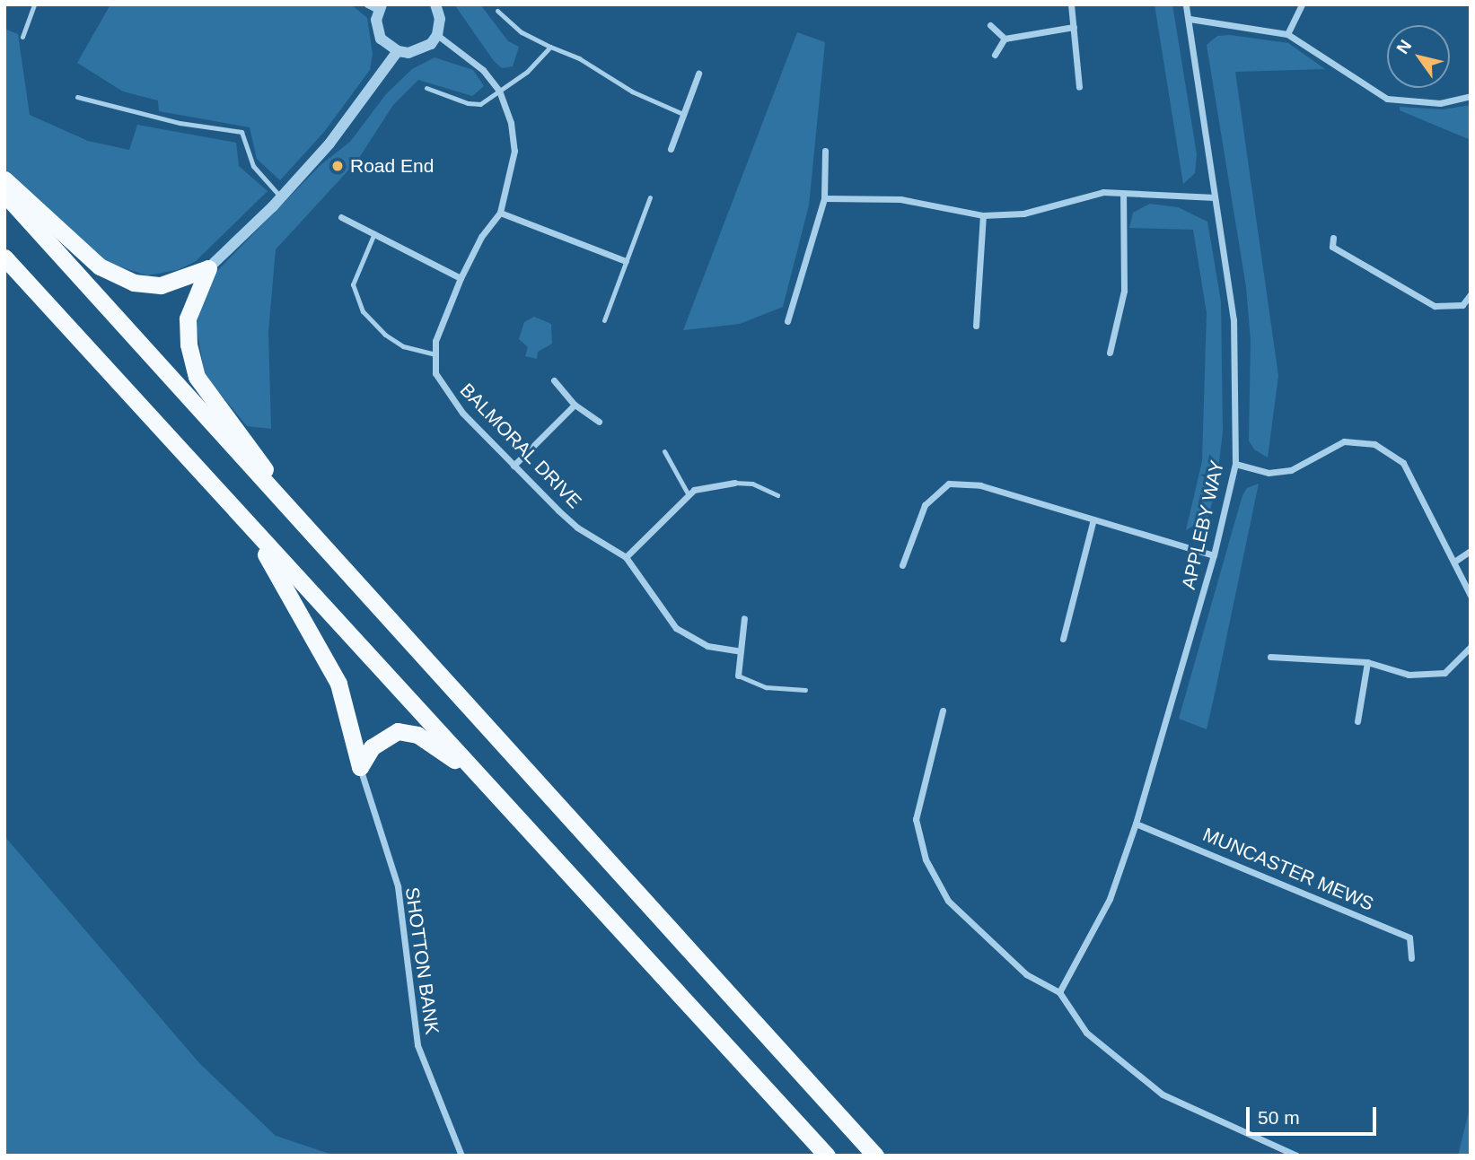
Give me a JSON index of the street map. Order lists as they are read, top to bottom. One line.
{"streets":{"street":["BALMORAL DRIVE","APPLEBY WAY","MUNCASTER MEWS","SHOTTON BANK"]},"crossings":[["APPLEBY WAY","MUNCASTER MEWS"]],"places":["Road End"],"scale_bar":"50 m","north":"top left"}
